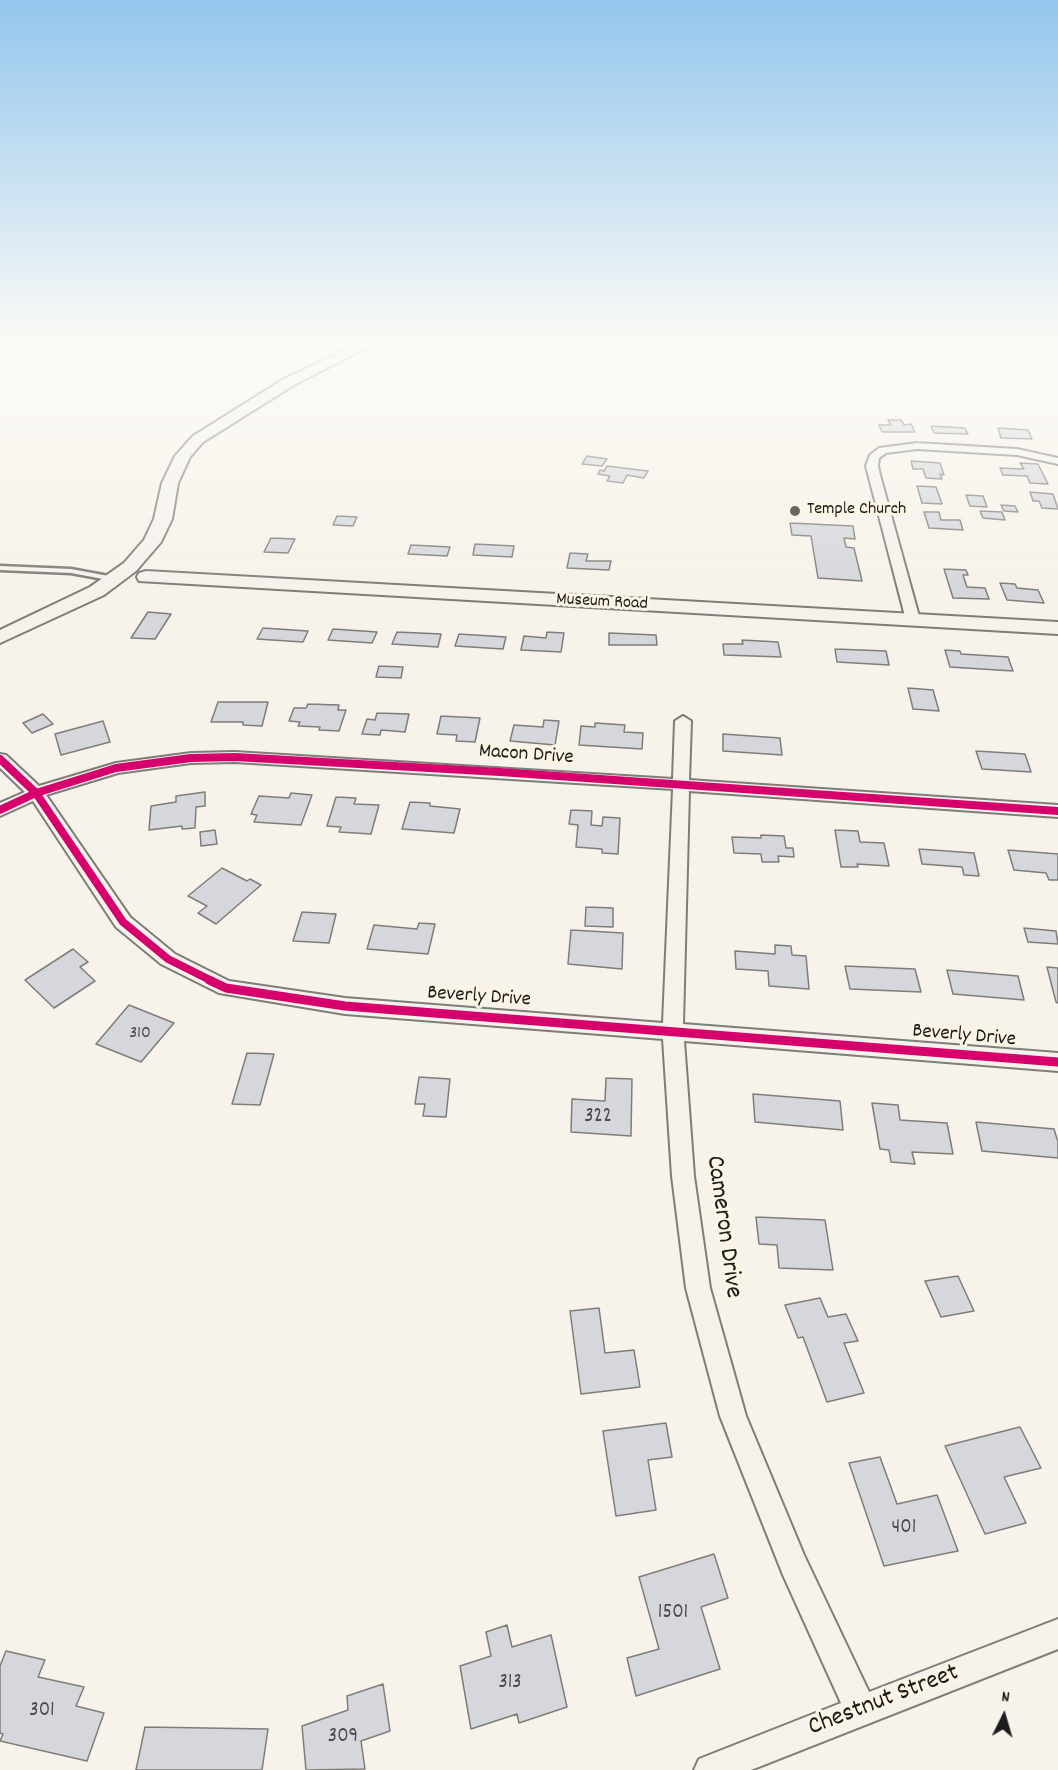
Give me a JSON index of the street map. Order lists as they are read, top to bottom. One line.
{"streets":{"street":["Museum Road","Macon Drive","Beverly Drive","Cameron Drive","Chestnut Street"]},"crossings":[["Macon Drive","Beverly Drive"],["Macon Drive","Cameron Drive"],["Beverly Drive","Cameron Drive"],["Cameron Drive","Chestnut Street"]],"places":["Temple Church"],"house_numbers":["310","322","401","1501","313","301","309"],"north":"top"}
